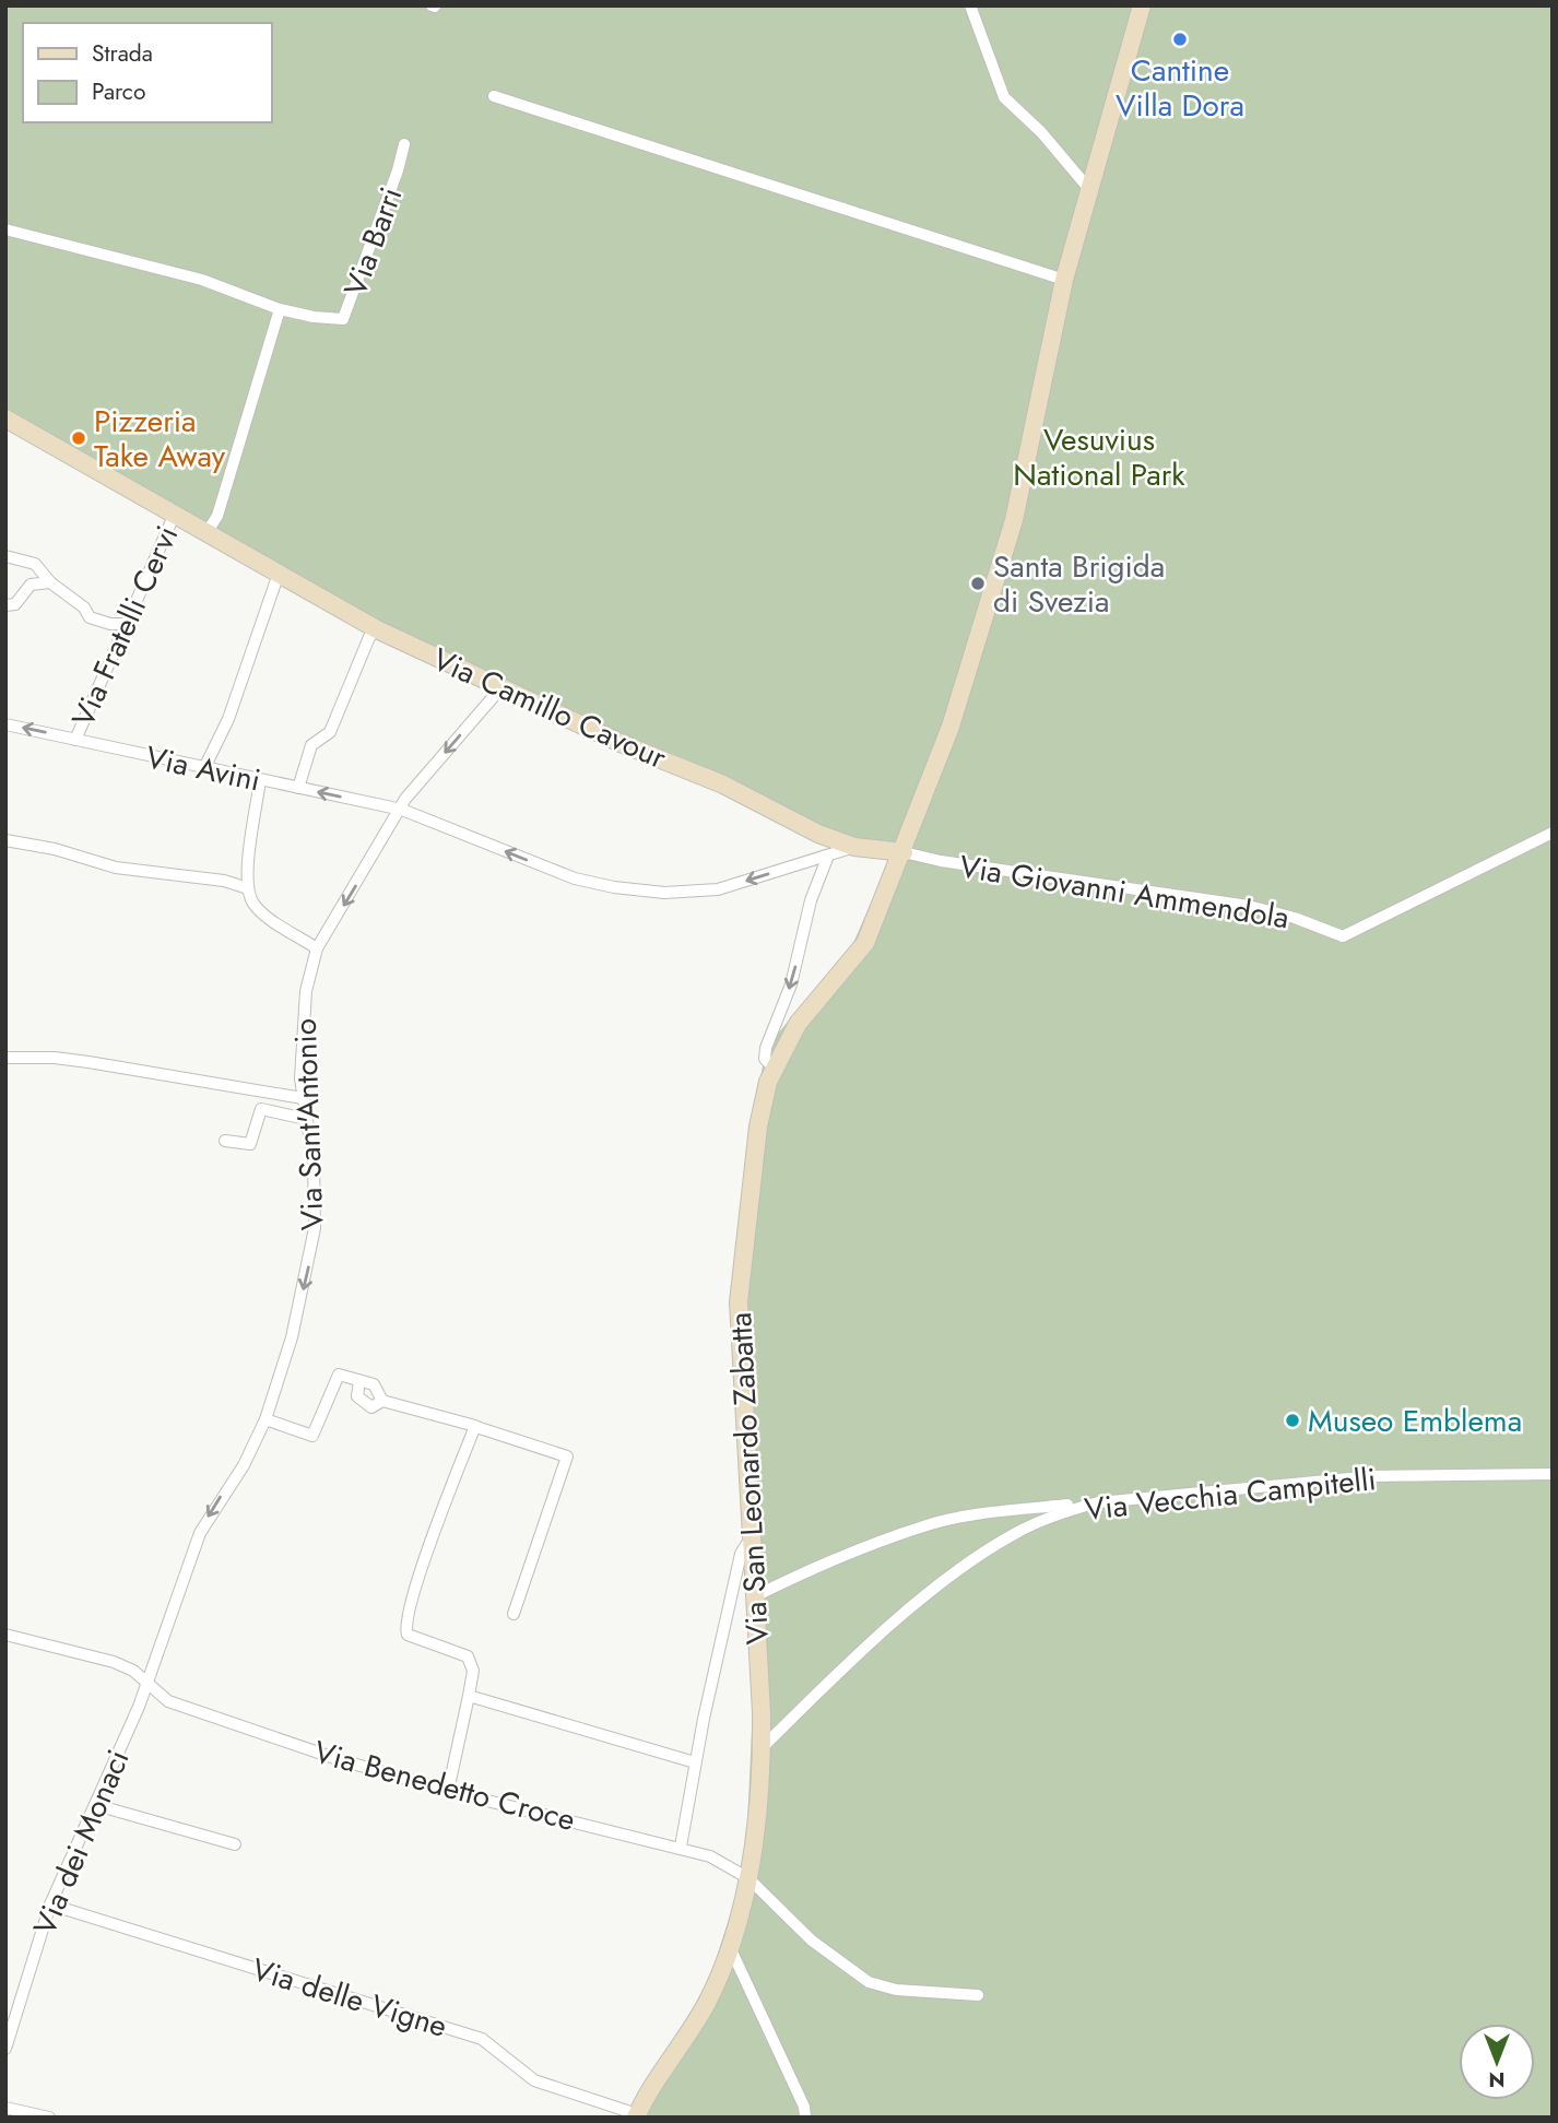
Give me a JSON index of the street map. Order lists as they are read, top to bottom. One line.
{"streets":{"street":["Via Barri","Via Fratelli Cervi","Via Camillo Cavour","Via Avini","Via Giovanni Ammendola","Via Sant'Antonio","Via San Leonardo Zabatta","Via Vecchia Campitelli","Via Benedetto Croce","Via dei Monaci","Via delle Vigne"]},"crossings":[["Via Fratelli Cervi","Via Camillo Cavour"],["Via Fratelli Cervi","Via Avini"],["Via Camillo Cavour","Via Avini"],["Via Camillo Cavour","Via Giovanni Ammendola"],["Via Camillo Cavour","Via Sant'Antonio"],["Via Camillo Cavour","Via San Leonardo Zabatta"],["Via Avini","Via Sant'Antonio"],["Via Giovanni Ammendola","Via San Leonardo Zabatta"],["Via Sant'Antonio","Via Benedetto Croce"],["Via Sant'Antonio","Via dei Monaci"],["Via San Leonardo Zabatta","Via Vecchia Campitelli"],["Via San Leonardo Zabatta","Via Benedetto Croce"],["Via San Leonardo Zabatta","Via delle Vigne"],["Via Benedetto Croce","Via dei Monaci"],["Via dei Monaci","Via delle Vigne"]],"one_way":["Via Avini","Via Sant'Antonio"],"parks":["Vesuvius National Park"],"places":["Cantine Villa Dora","Pizzeria Take Away","Santa Brigida di Svezia","Museo Emblema"],"legend":["Strada","Parco"],"north":"bottom"}
